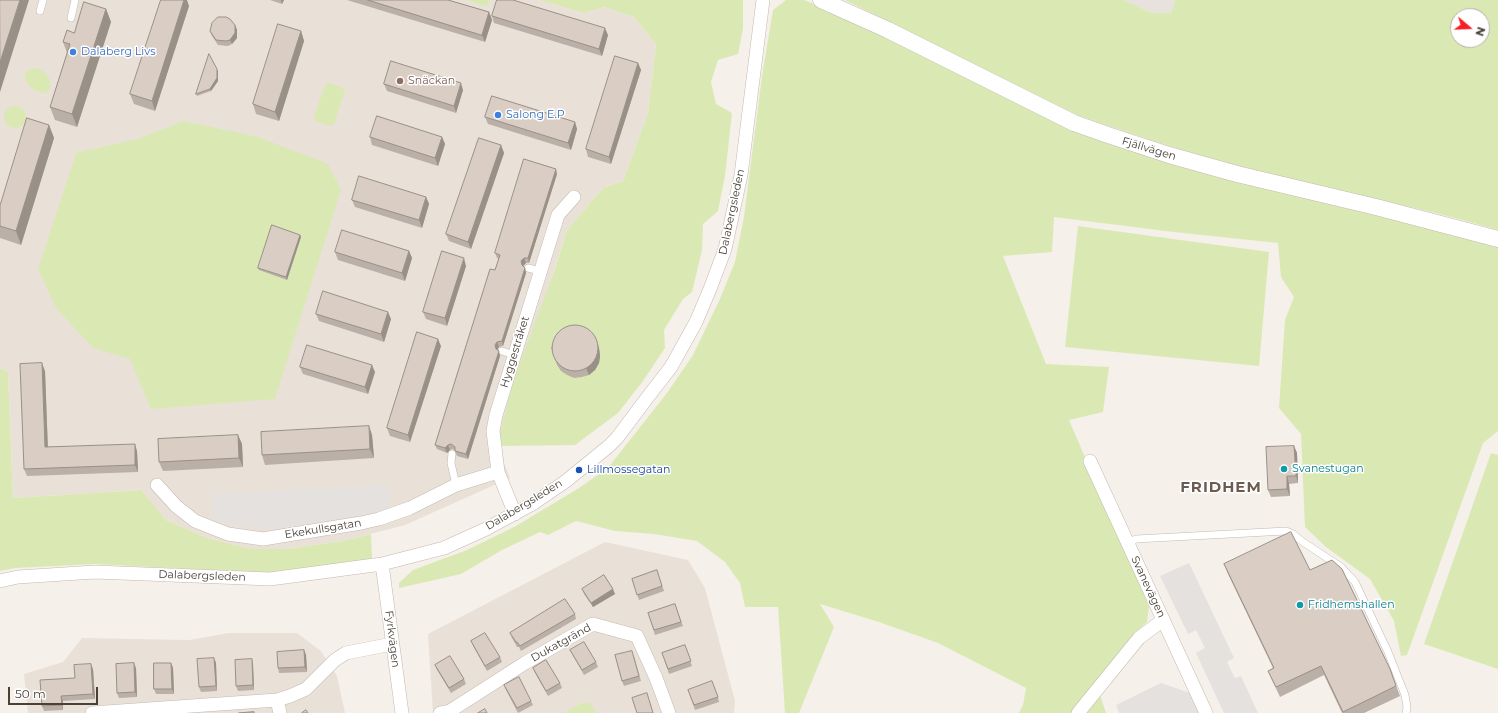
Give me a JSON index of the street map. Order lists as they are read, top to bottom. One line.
{"streets":{"street":["Fjällvägen","Dalabergsleden","Hyggestråket","Ekekullsgatan","Svanevägen","Fyrkvägen","Dukatgränd"]},"crossings":[["Dalabergsleden","Hyggestråket"],["Dalabergsleden","Fyrkvägen"],["Hyggestråket","Ekekullsgatan"]],"districts":["FRIDHEM"],"places":["Dalaberg Livs","Snäckan","Salong E.P","Svanestugan","Lillmossegatan","Fridhemshallen"],"scale_bar":"50 m","north":"right"}
